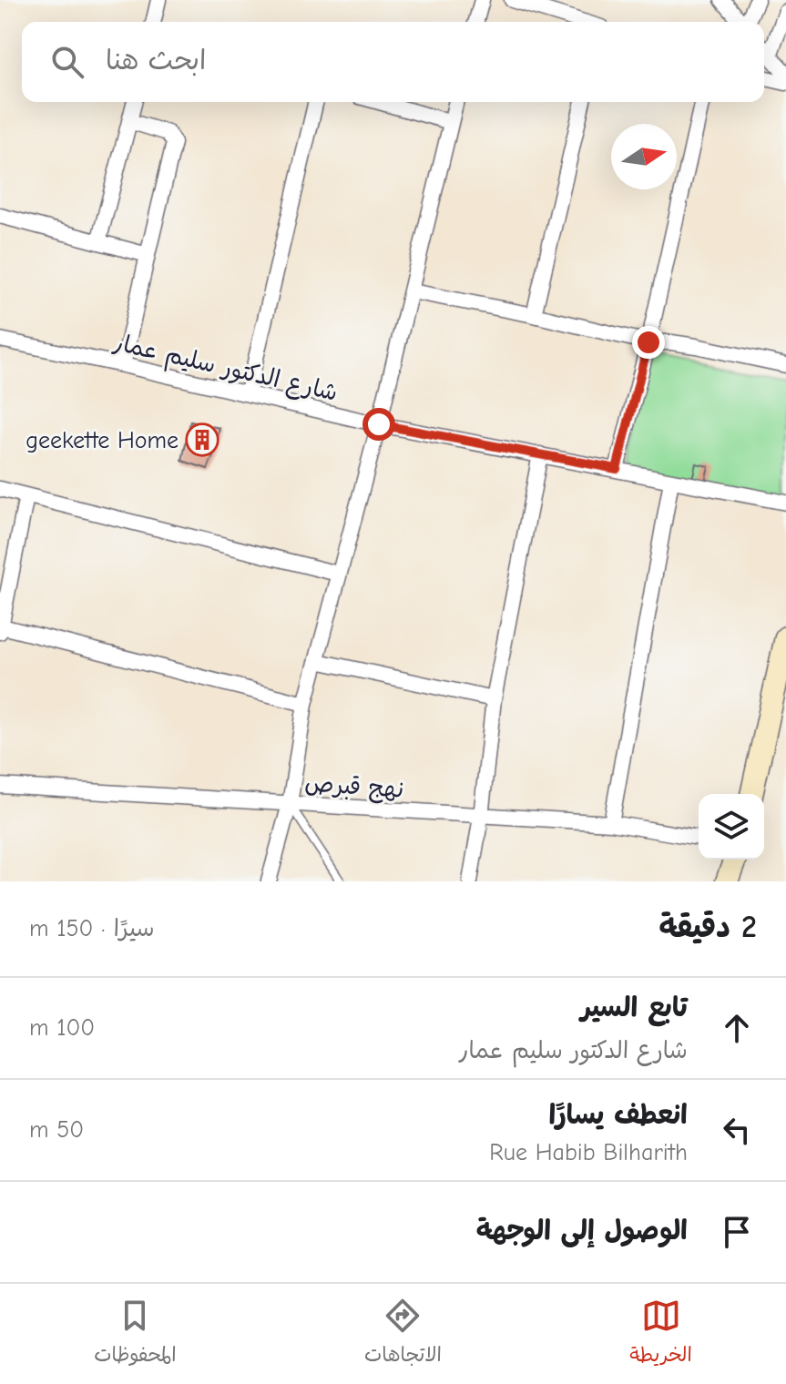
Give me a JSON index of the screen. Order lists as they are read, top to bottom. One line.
{"streets":{"street":["شارع الدكتور سليم عمار","نهج قبرص"]},"places":{"building":["geekette Home"]},"north":"right","page":{"search":"ابحث هنا","heading":["2 دقيقة","سيرًا · 150 m"],"list":[["تابع السير","شارع الدكتور سليم عمار","100 m"],["انعطف يسارًا","Rue Habib Bilharith","50 m"],"الوصول إلى الوجهة"],"nav":["الخريطة","الاتجاهات","المحفوظات"]}}
